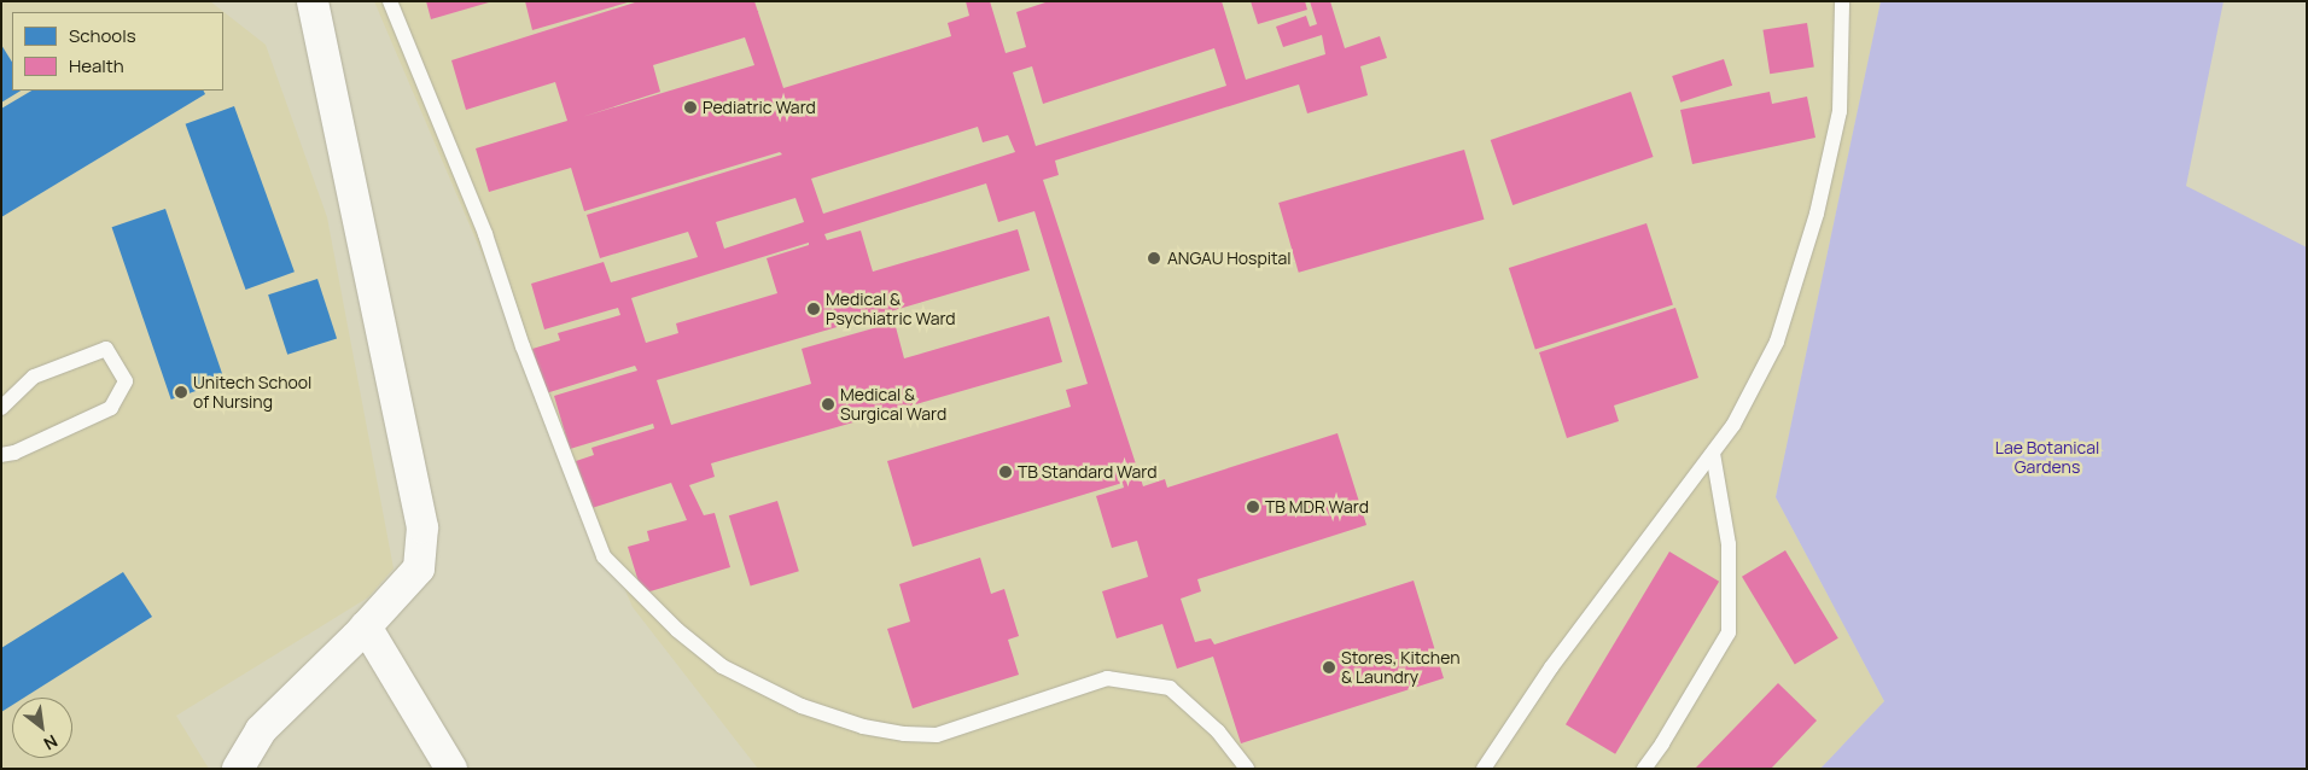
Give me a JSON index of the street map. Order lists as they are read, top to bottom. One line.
{"parks":["Lae Botanical Gardens"],"places":["Pediatric Ward","ANGAU Hospital","Medical & Psychiatric Ward","Unitech School of Nursing","Medical & Surgical Ward","TB Standard Ward","TB MDR Ward","Stores, Kitchen & Laundry"],"legend":["Schools","Health"],"north":"bottom right"}
